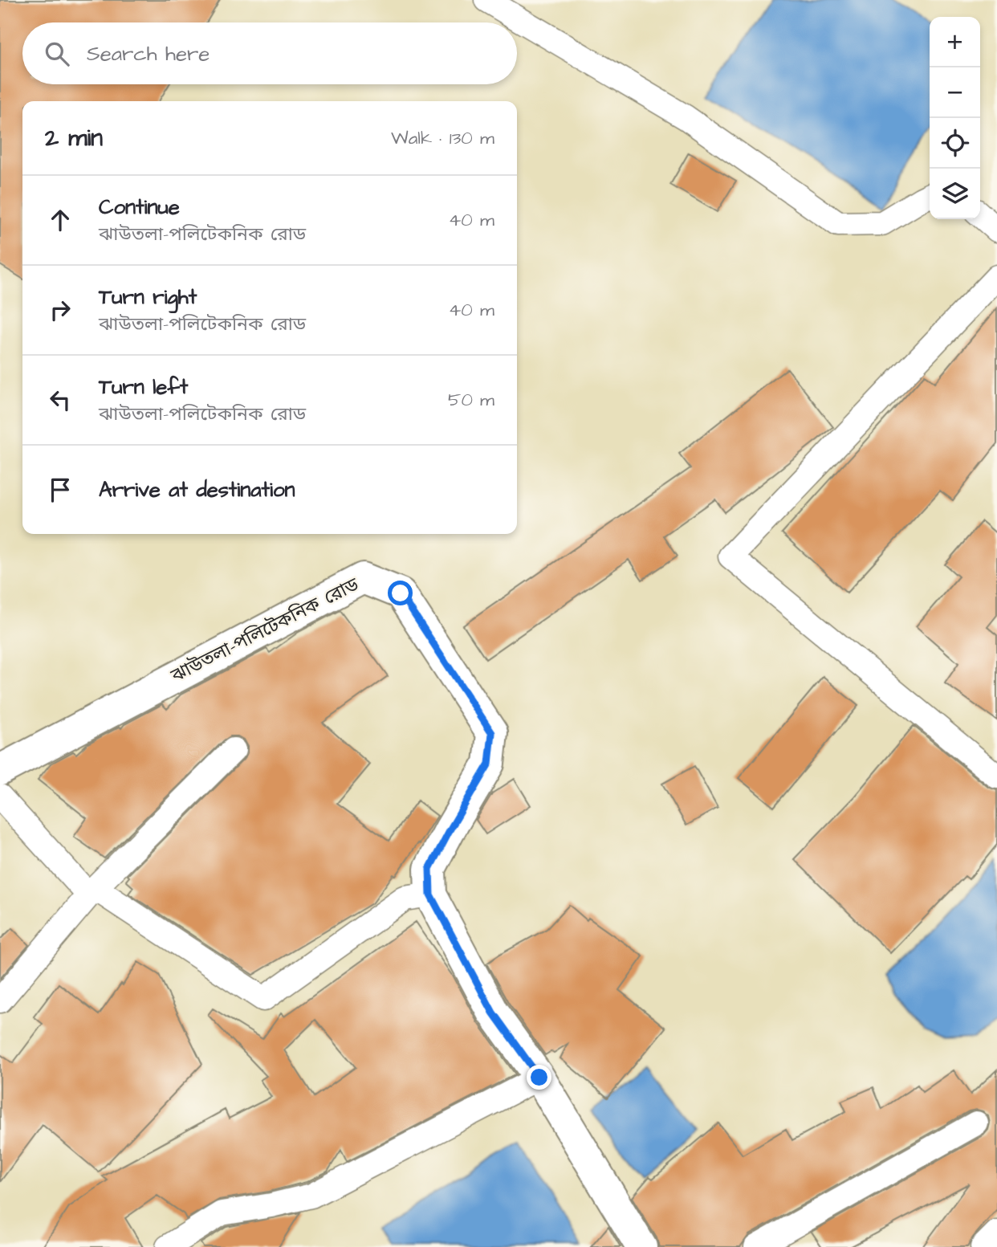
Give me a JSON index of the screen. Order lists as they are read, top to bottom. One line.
{"streets":{"main road":["ঝাউতলা-পলিটেকনিক রোড"]},"page":{"map_buttons":["+","−"],"search":"Search here","heading":["2 min","Walk · 130 m"],"list":[["Continue","ঝাউতলা-পলিটেকনিক রোড","40 m"],["Turn right","ঝাউতলা-পলিটেকনিক রোড","40 m"],["Turn left","ঝাউতলা-পলিটেকনিক রোড","50 m"],"Arrive at destination"]}}
